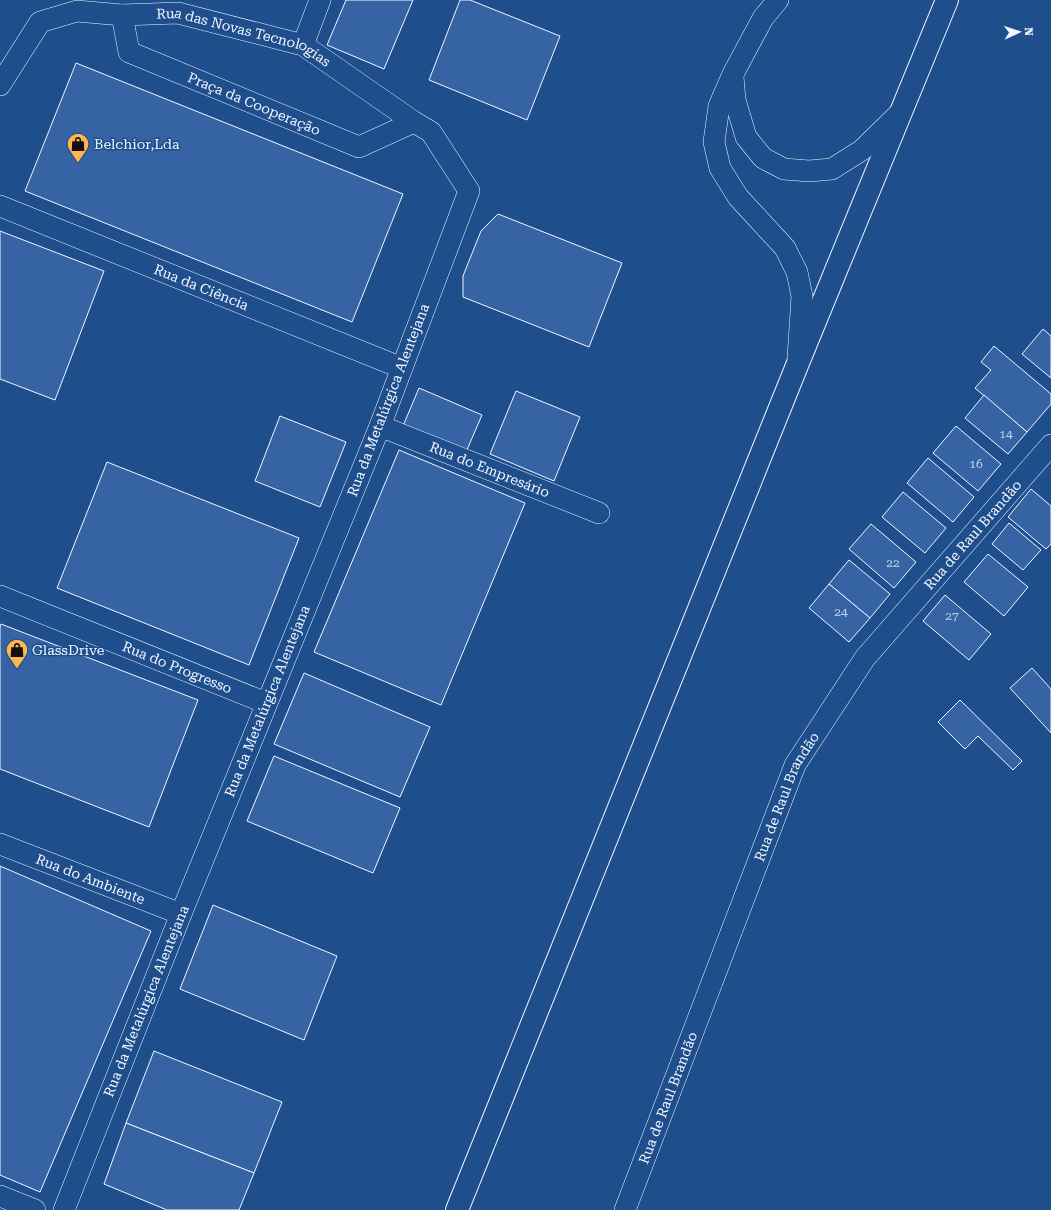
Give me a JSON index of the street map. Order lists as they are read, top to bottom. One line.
{"streets":{"street":["Rua das Novas Tecnologias","Praça da Cooperação","Rua da Ciência","Rua da Metalúrgica Alentejana","Rua do Empresário","Rua de Raul Brandão","Rua do Progresso","Rua do Ambiente"]},"crossings":[["Rua das Novas Tecnologias","Praça da Cooperação"],["Rua das Novas Tecnologias","Rua da Metalúrgica Alentejana"],["Rua da Ciência","Rua da Metalúrgica Alentejana"],["Rua da Metalúrgica Alentejana","Rua do Empresário"],["Rua da Metalúrgica Alentejana","Rua do Progresso"],["Rua da Metalúrgica Alentejana","Rua do Ambiente"]],"places":{"shop":["Belchior,Lda","GlassDrive"]},"house_numbers":["14","16","22","24","27"],"north":"right"}
